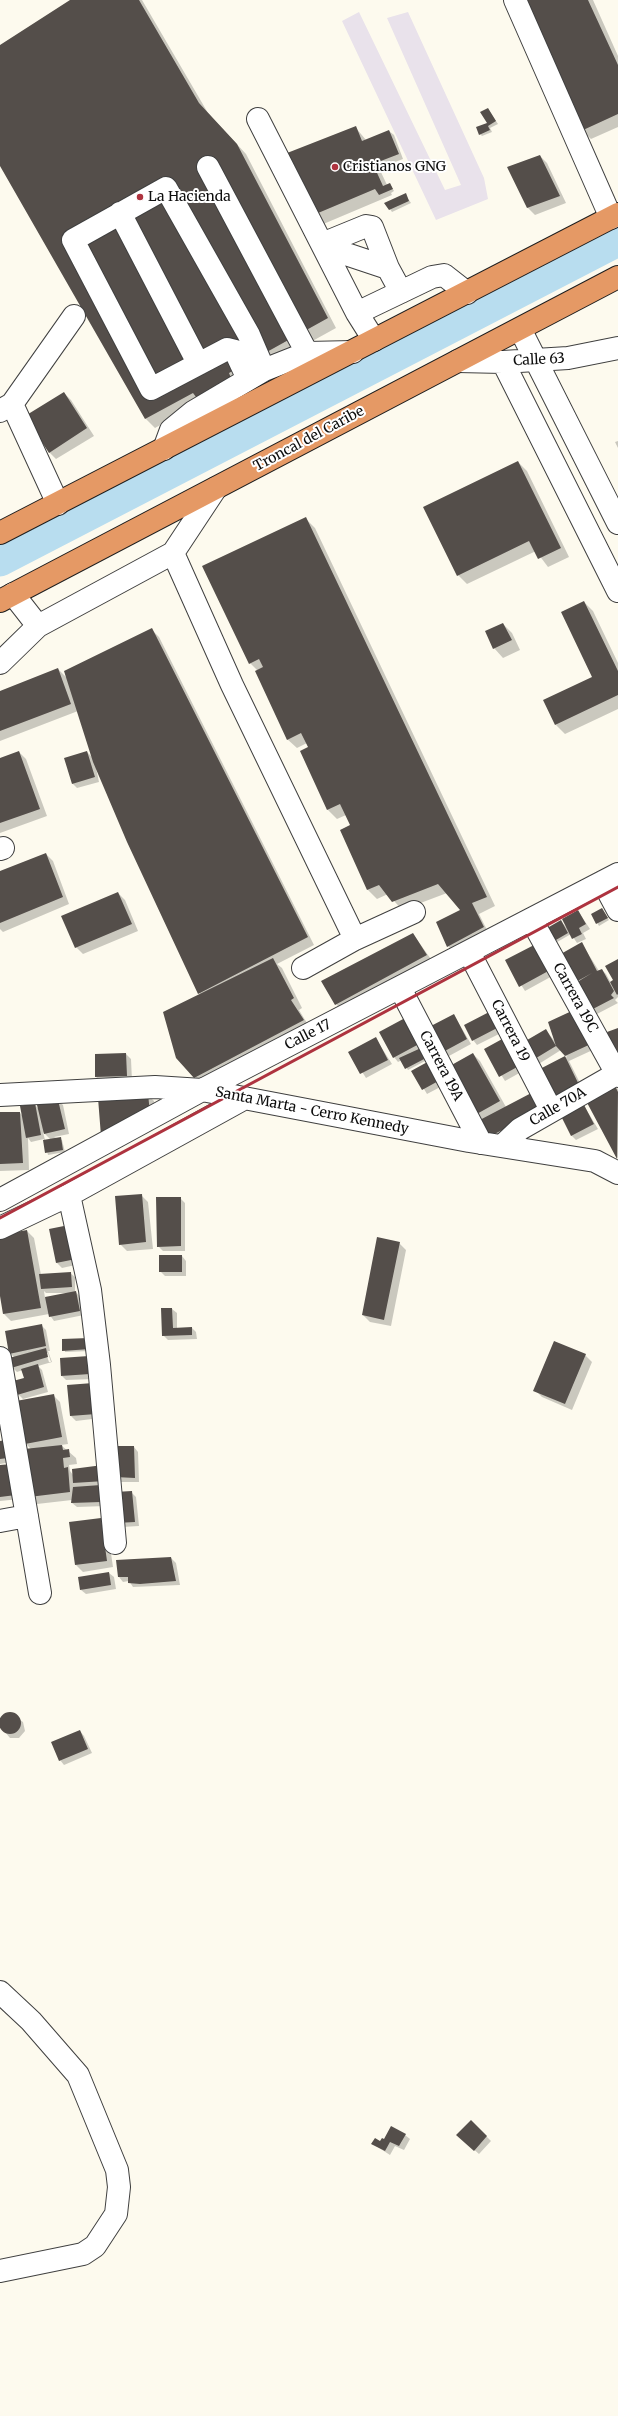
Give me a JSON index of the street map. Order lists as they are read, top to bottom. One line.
{"streets":{"highway":["Troncal del Caribe"],"street":["Calle 63","Carrera 19C","Carrera 19","Calle 17","Carrera 19A","Calle 70A","Santa Marta - Cerro Kennedy"]},"crossings":[["Calle 63","Troncal del Caribe"],["Carrera 19C","Calle 17"],["Carrera 19C","Calle 70A"],["Carrera 19","Calle 17"],["Carrera 19","Calle 70A"],["Calle 17","Carrera 19A"],["Calle 17","Santa Marta - Cerro Kennedy"],["Carrera 19A","Calle 70A"],["Carrera 19A","Santa Marta - Cerro Kennedy"],["Calle 70A","Santa Marta - Cerro Kennedy"]],"places":["Cristianos GNG","La Hacienda"]}
